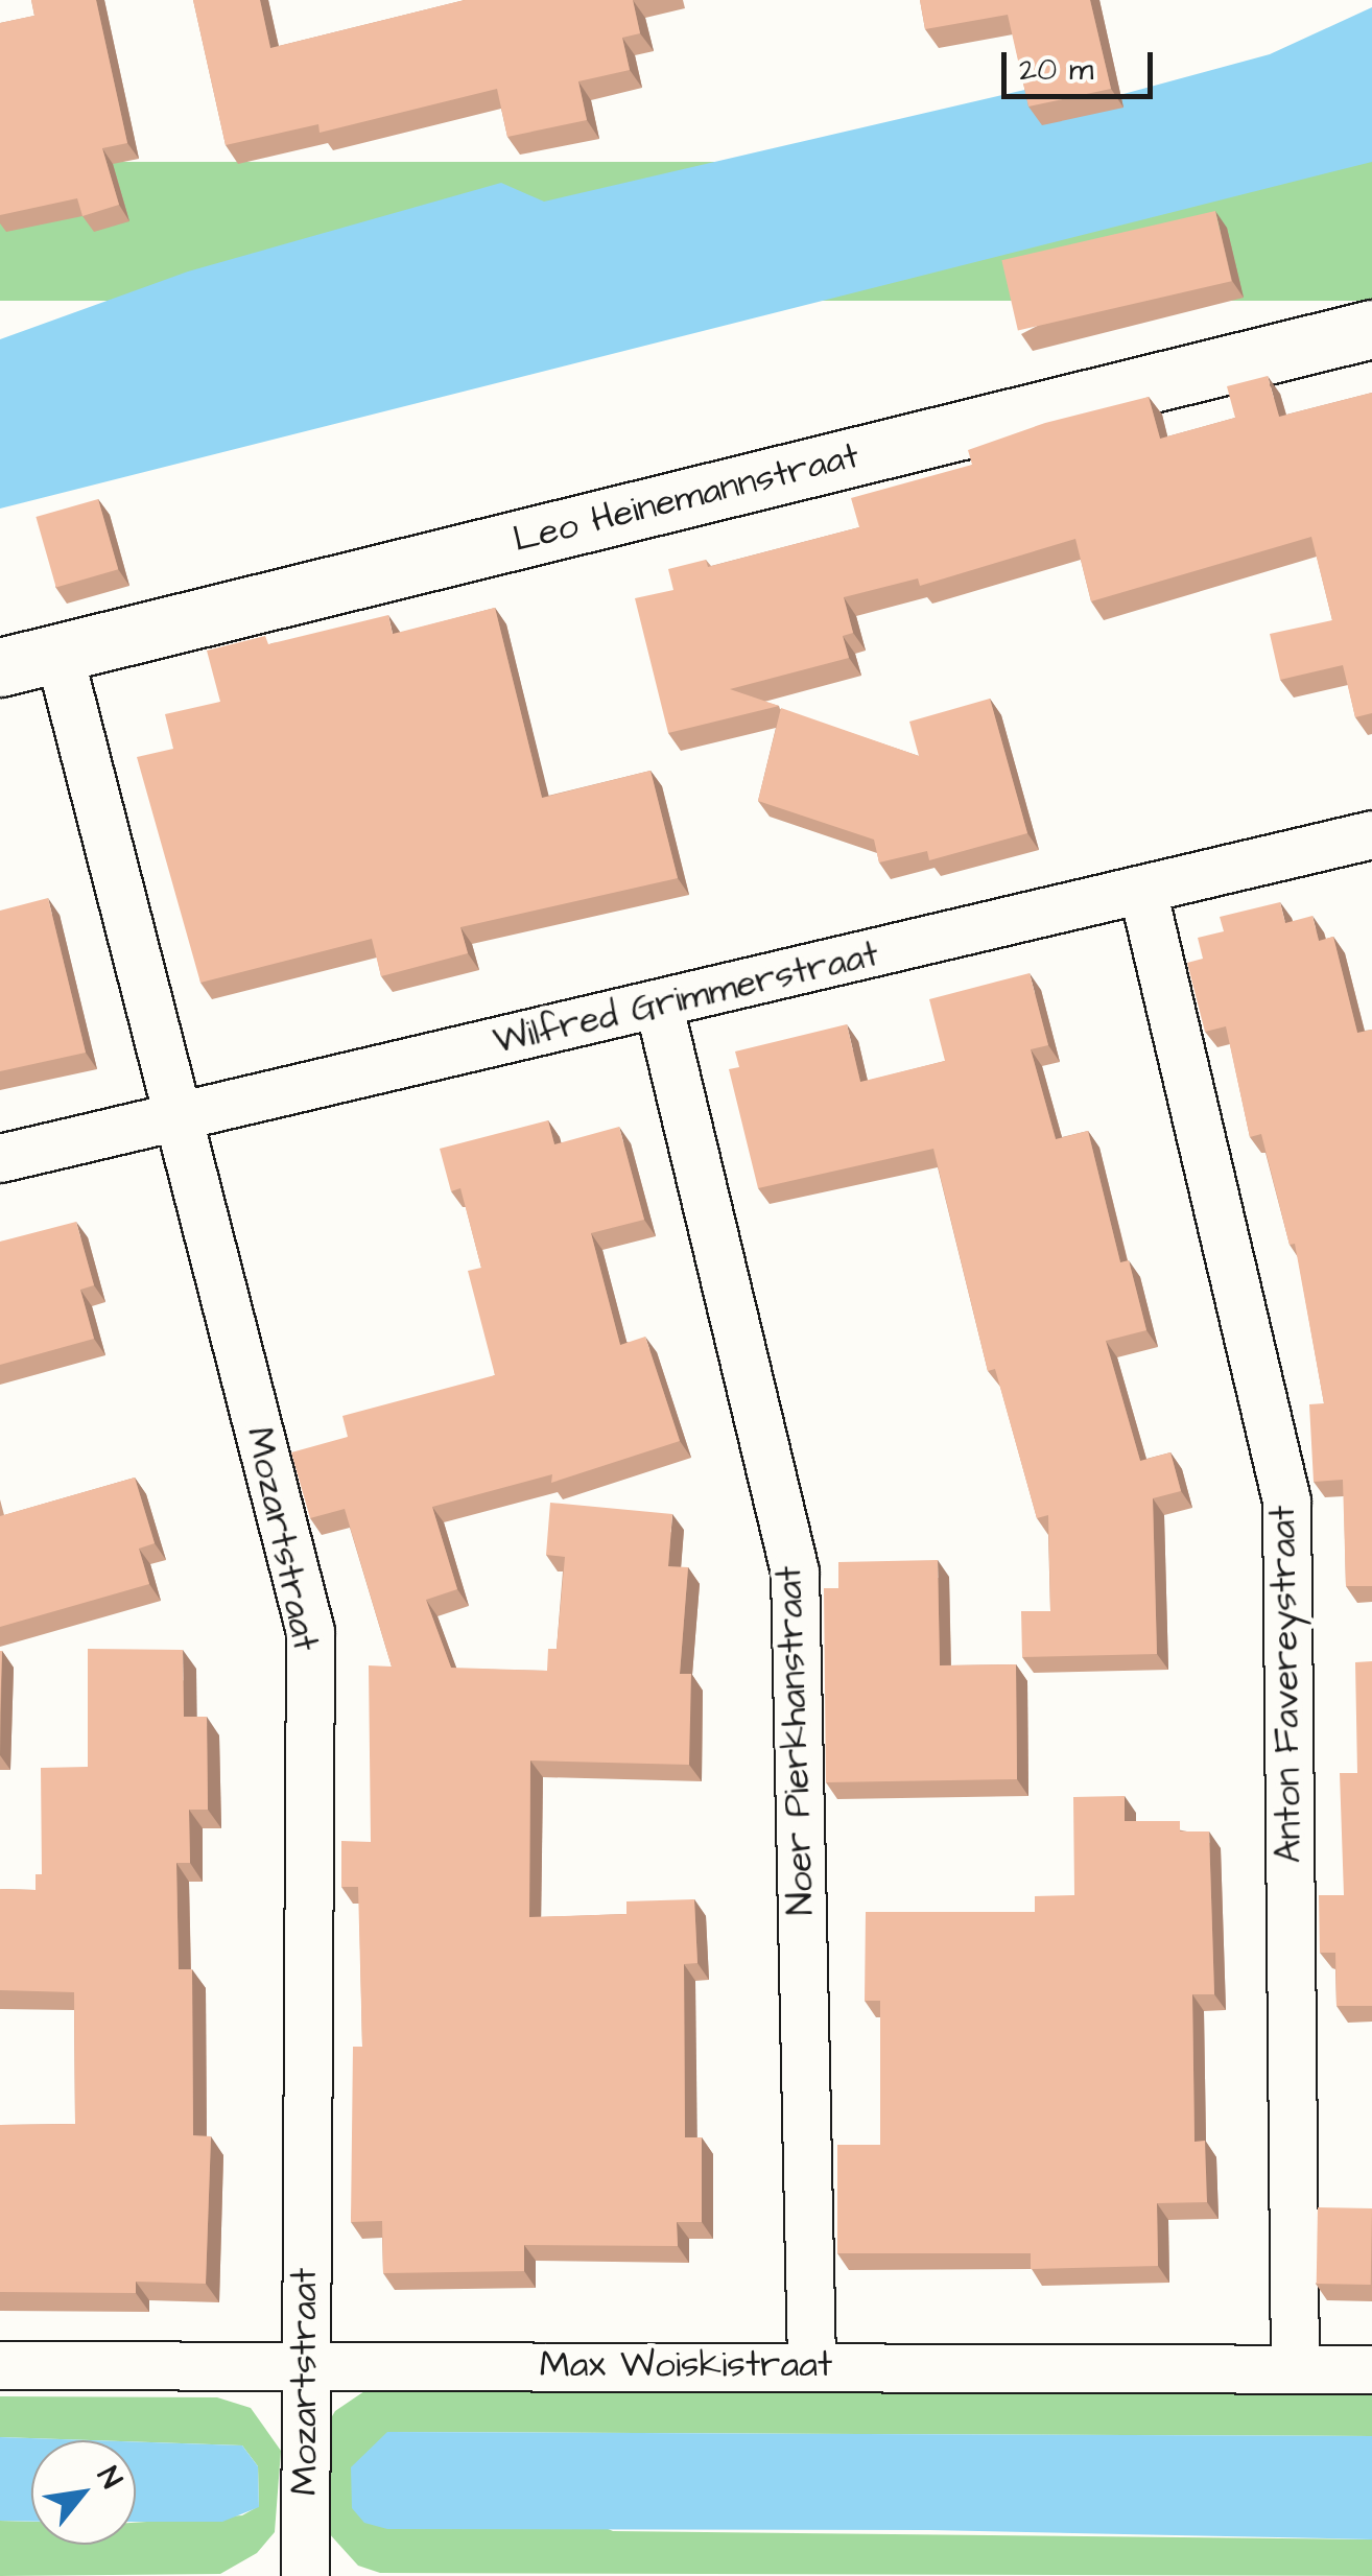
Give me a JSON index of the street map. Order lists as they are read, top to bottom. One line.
{"streets":{"street":["Leo Heinemannstraat","Wilfred Grimmerstraat","Mozartstraat","Anton Favereystraat","Noer Pierkhanstraat","Max Woiskistraat"]},"crossings":[["Leo Heinemannstraat","Mozartstraat"],["Wilfred Grimmerstraat","Mozartstraat"],["Wilfred Grimmerstraat","Anton Favereystraat"],["Wilfred Grimmerstraat","Noer Pierkhanstraat"],["Mozartstraat","Max Woiskistraat"],["Anton Favereystraat","Max Woiskistraat"],["Noer Pierkhanstraat","Max Woiskistraat"]],"scale_bar":"20 m","north":"top right"}
